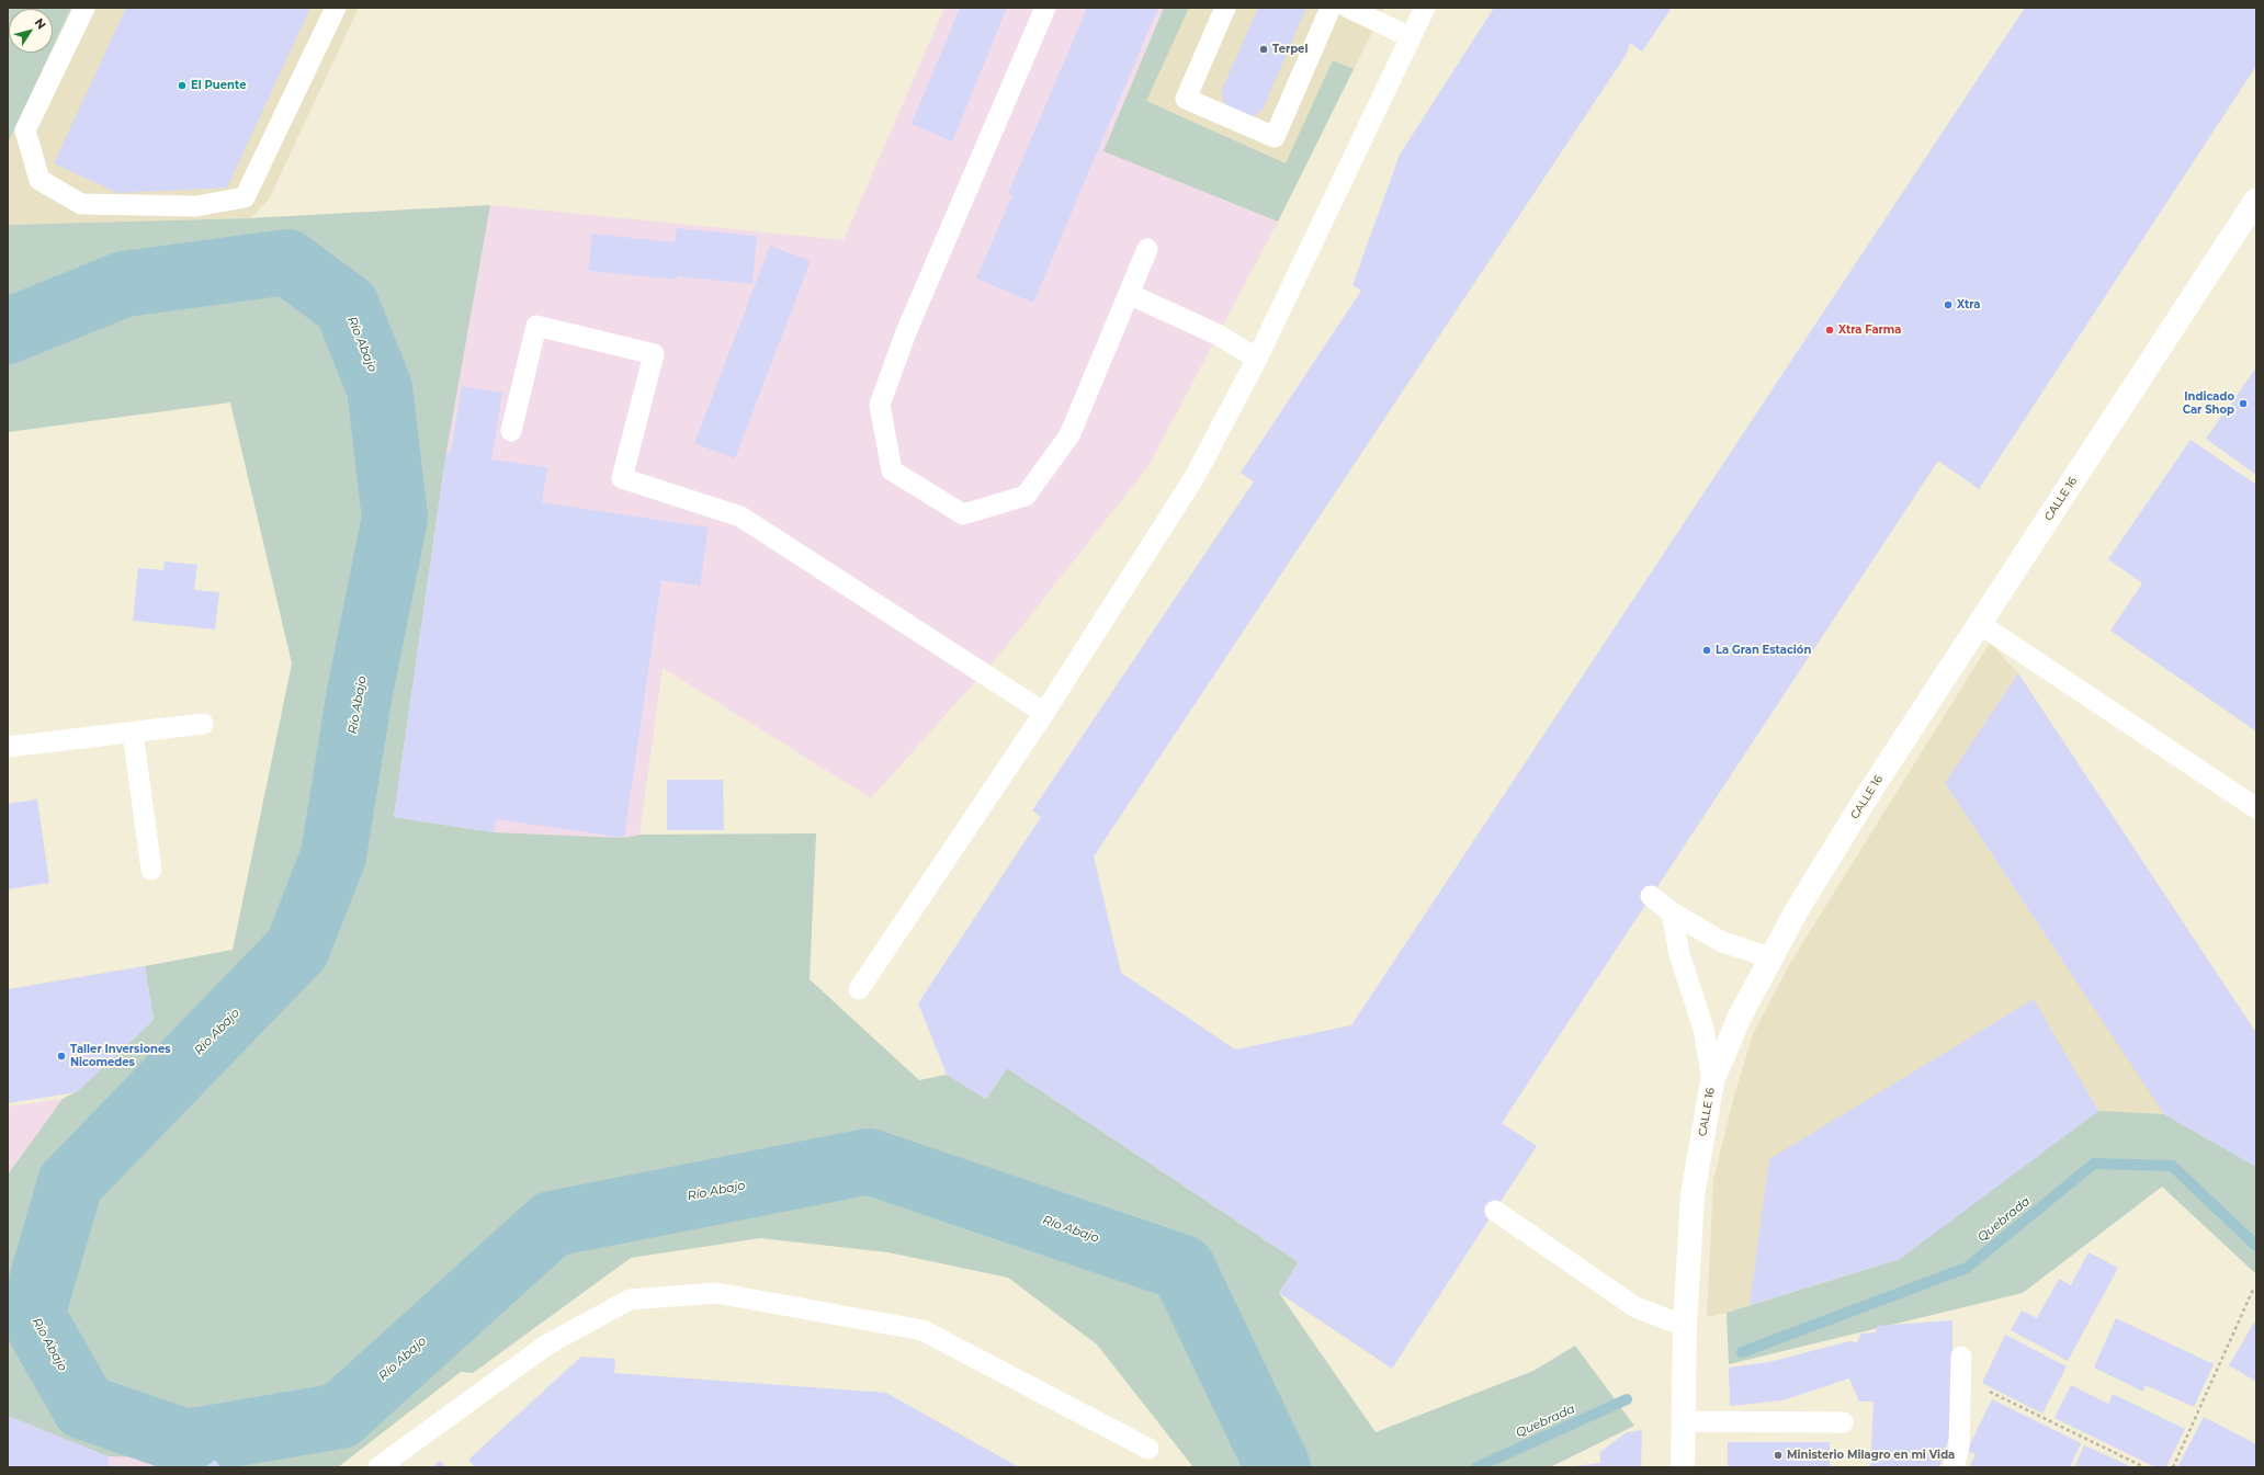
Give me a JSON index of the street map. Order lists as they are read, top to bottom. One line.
{"streets":{"main road":["CALLE 16"]},"water":["Río Abajo","Quebrada"],"places":["Terpel","El Puente","Xtra","Xtra Farma","Indicado Car Shop","La Gran Estación","Taller Inversiones Nicomedes","Ministerio Milagro en mi Vida"],"north":"top right"}
